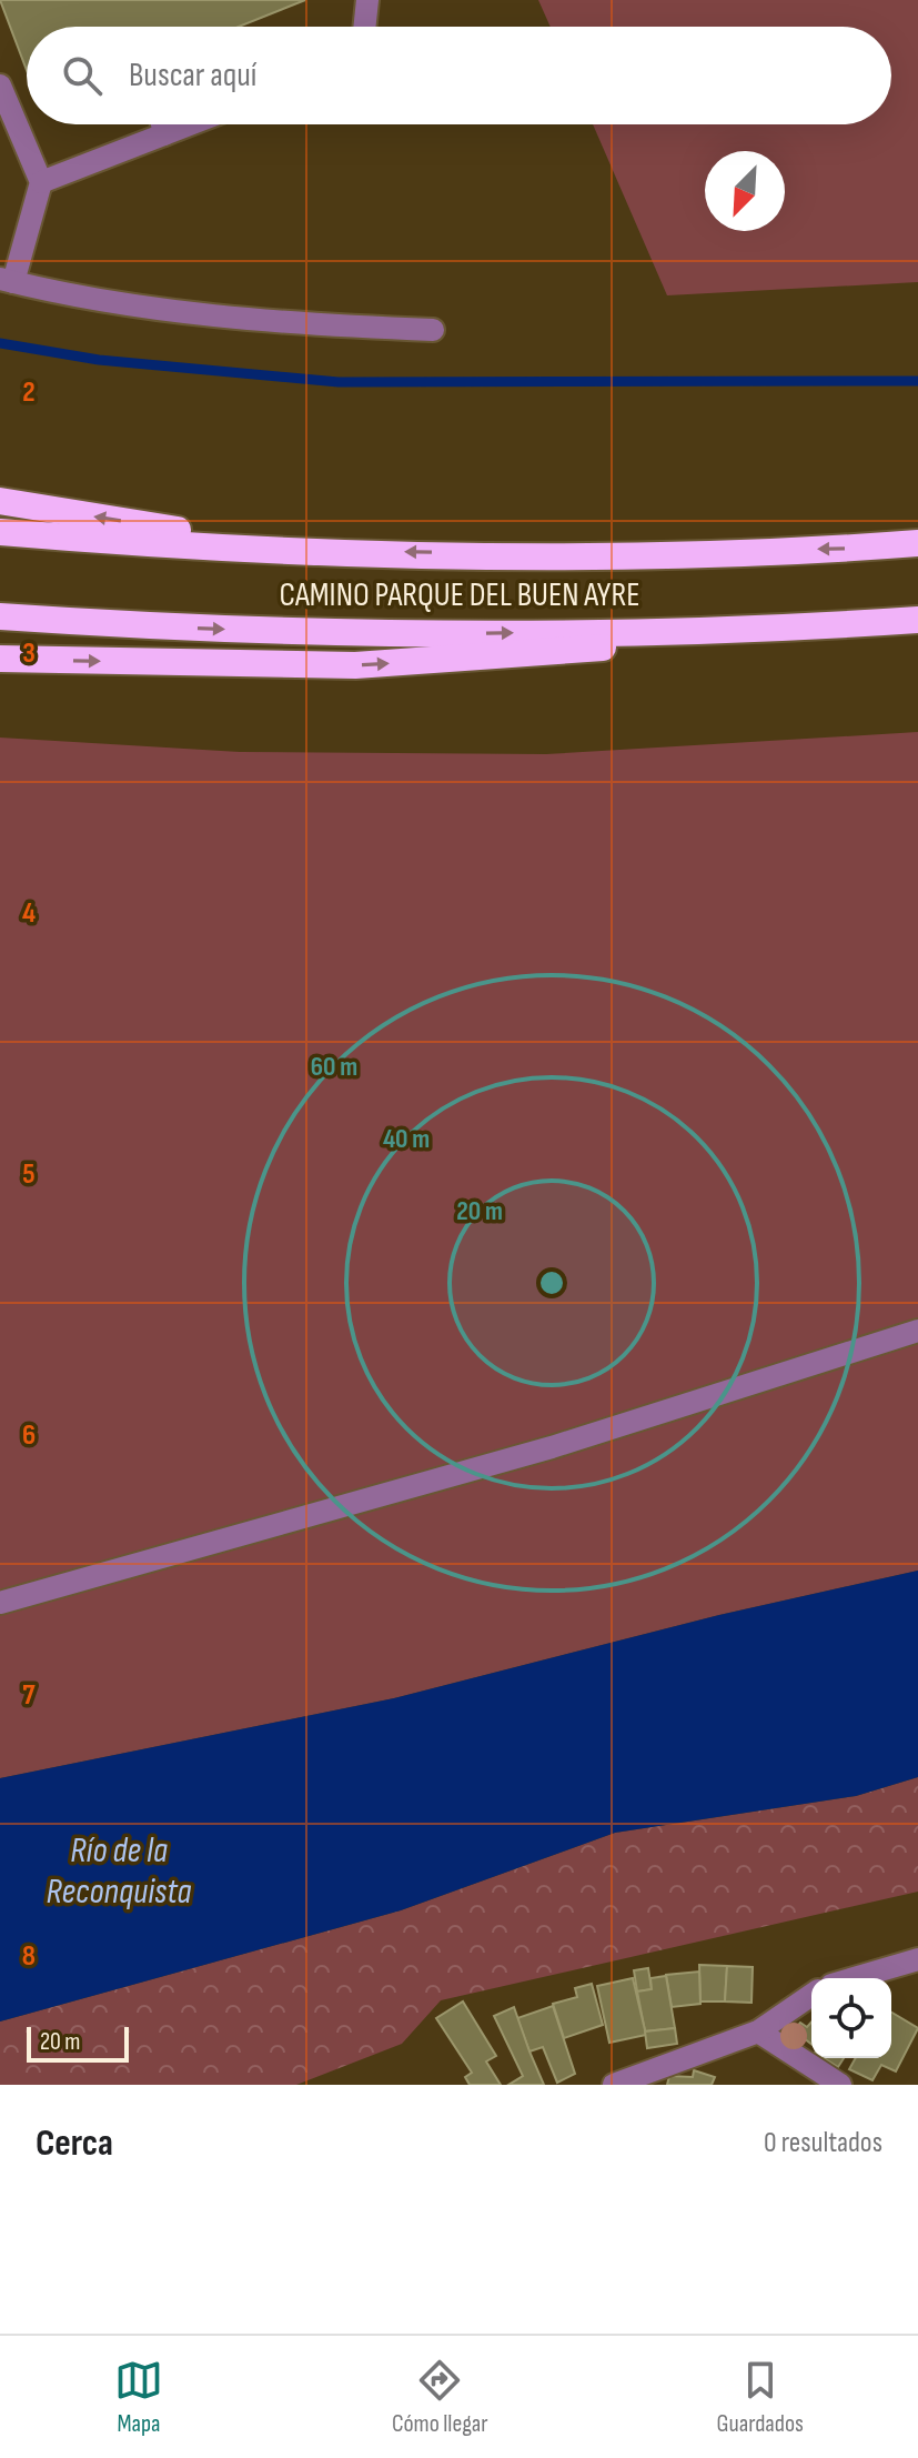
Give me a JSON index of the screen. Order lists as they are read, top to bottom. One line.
{"streets":{"highway":["CAMINO PARQUE DEL BUEN AYRE"]},"water":["Río de la Reconquista"],"scale_bar":"20 m","north":"bottom left","page":{"search":"Buscar aquí","scale":"20 m","heading":["Cerca","0 resultados"],"nav":["Mapa","Cómo llegar","Guardados"]},"grid":{"rows":["2","3","4","5","6","7","8"]},"rings":["60 m","40 m","20 m"]}
